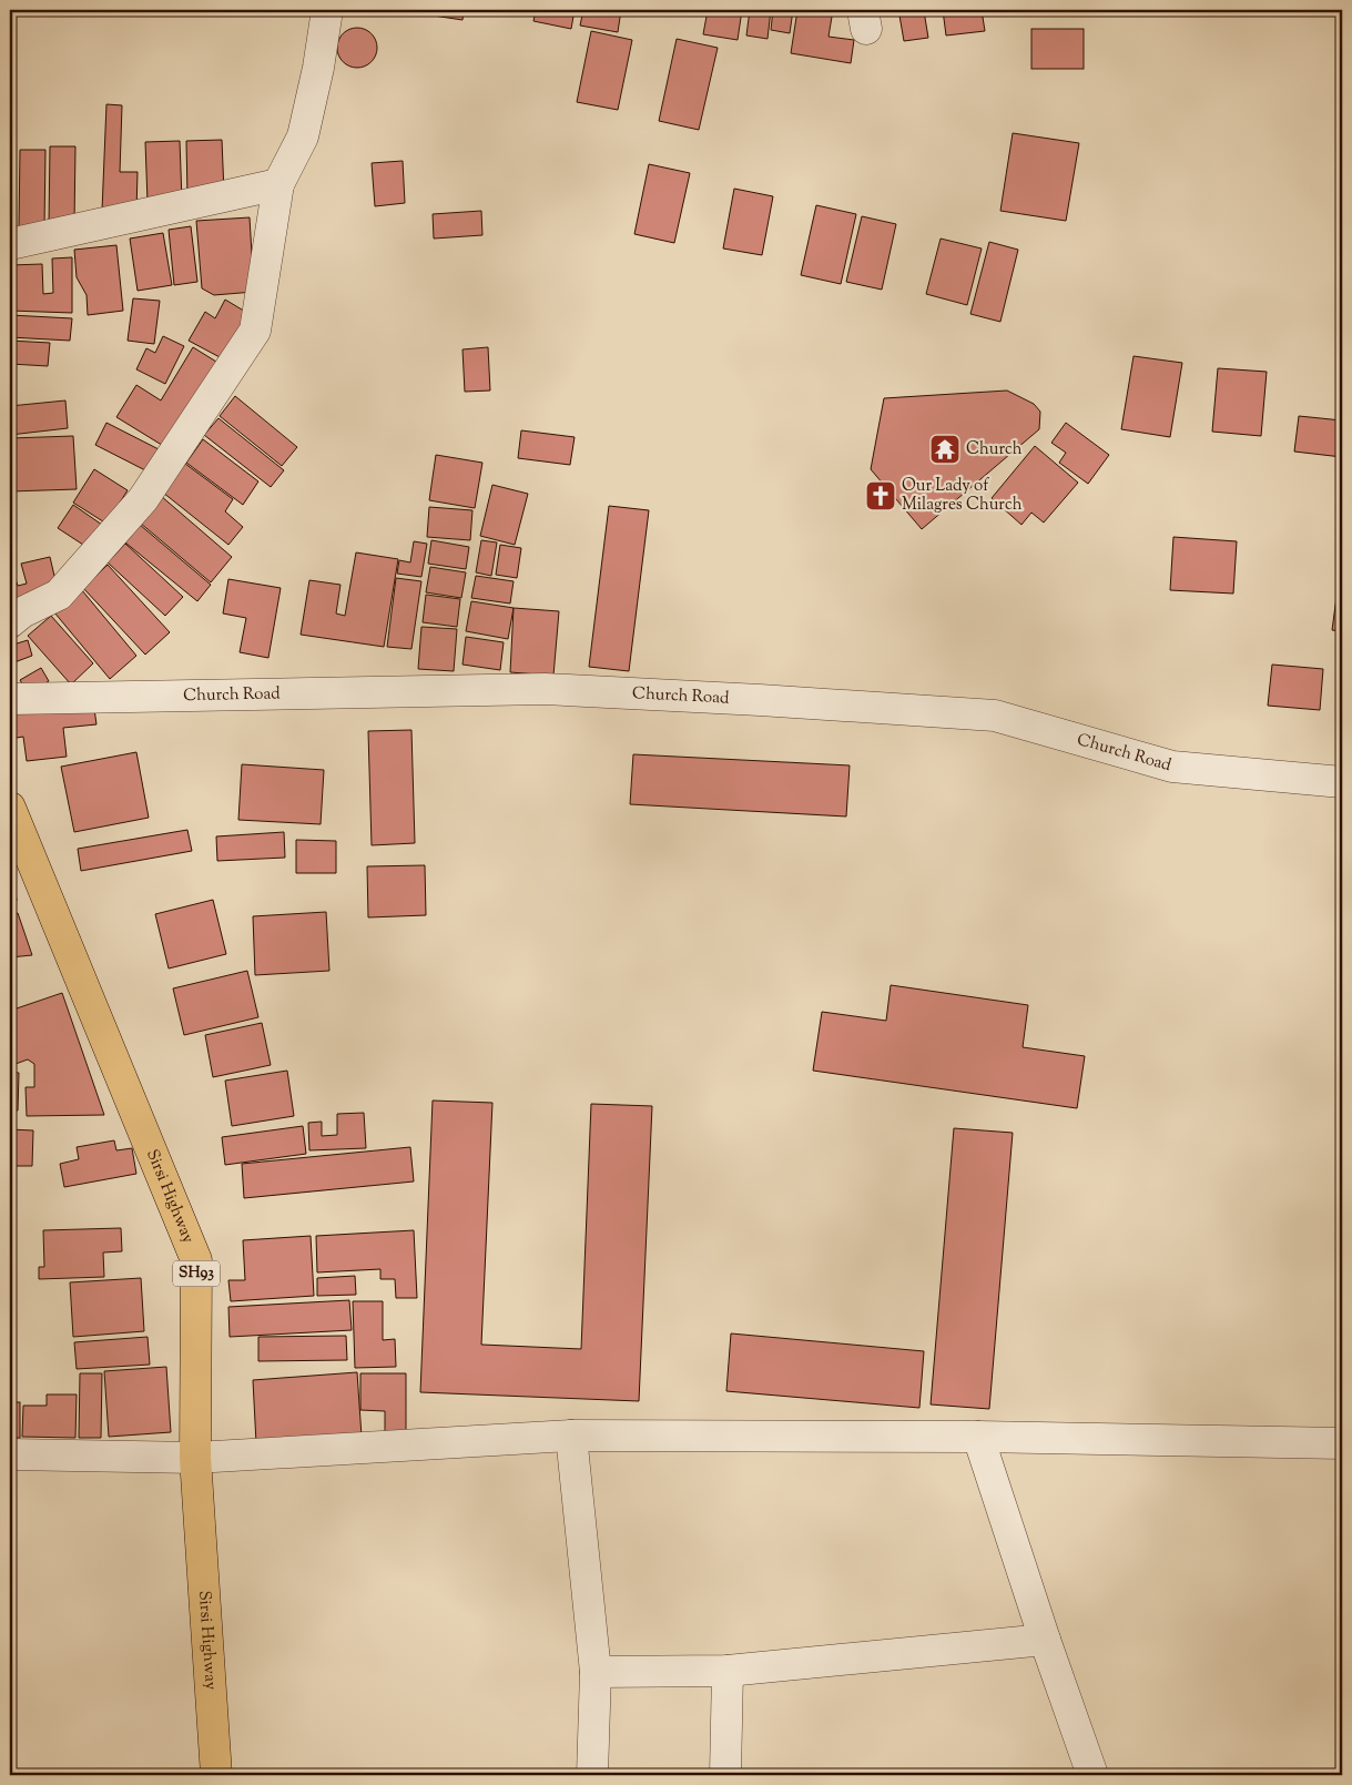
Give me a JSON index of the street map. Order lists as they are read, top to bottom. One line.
{"streets":{"main road":["Sirsi Highway","SH93"],"street":["Church Road"]},"places":{"temple":["Church"],"church":["Our Lady of Milagres Church"]}}
